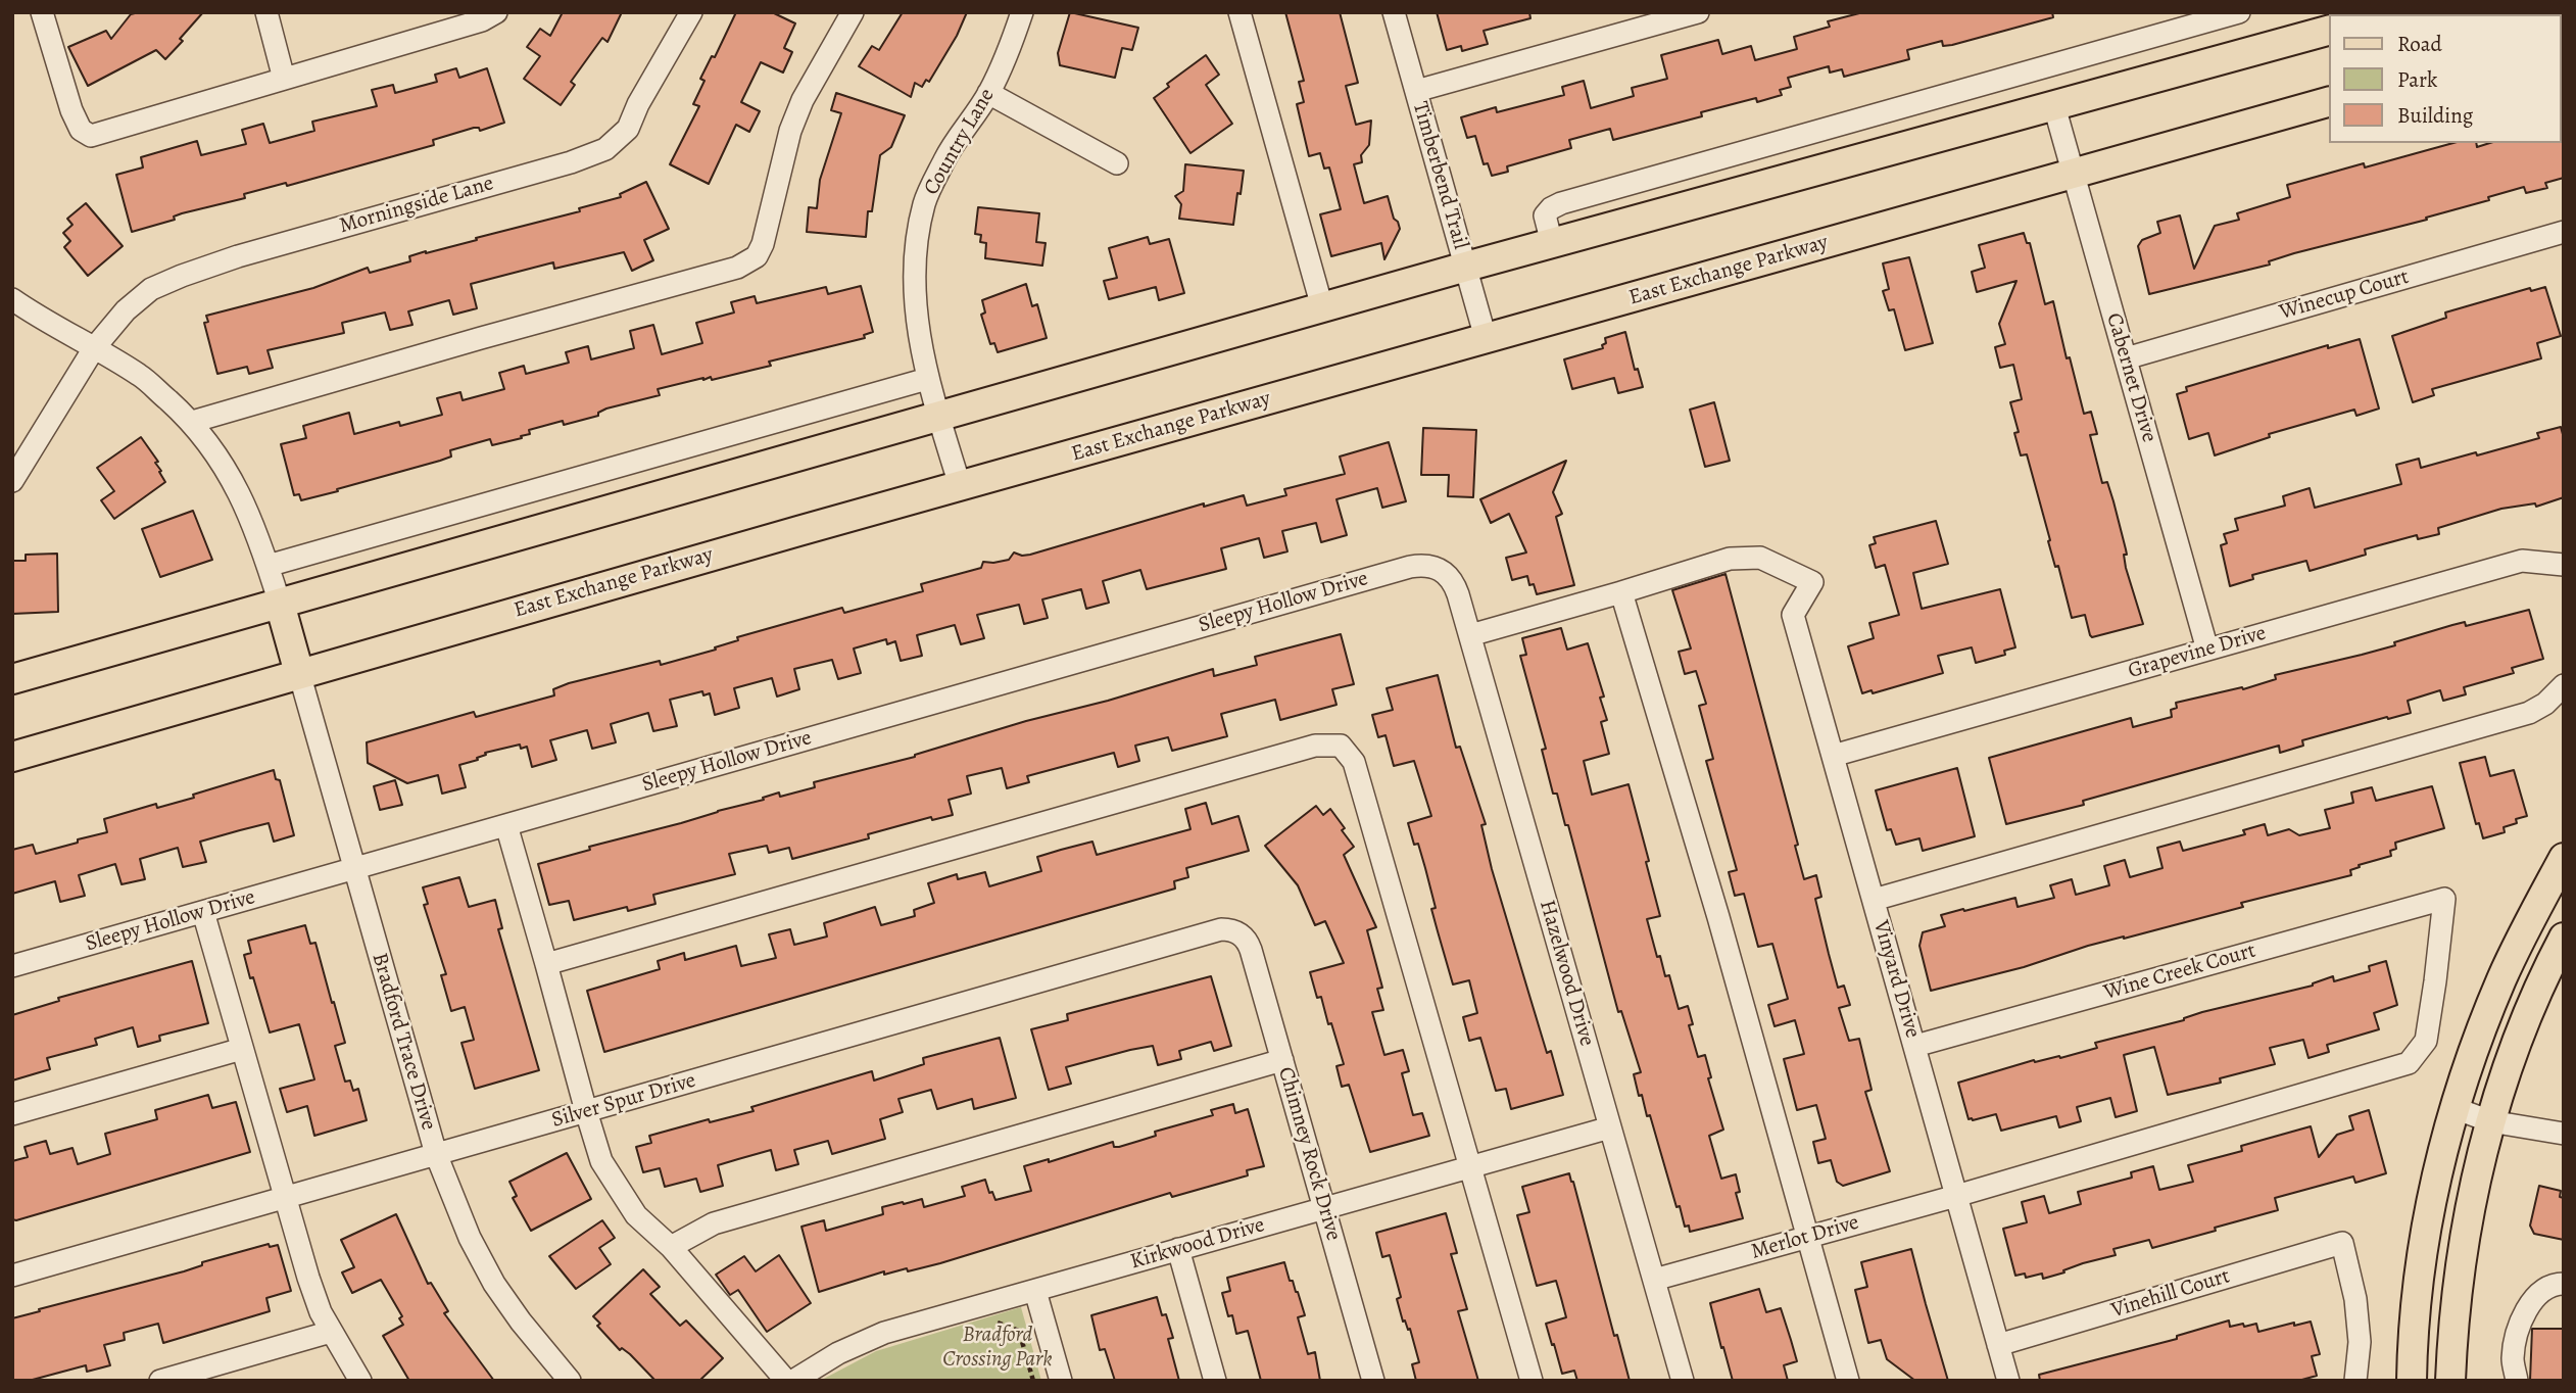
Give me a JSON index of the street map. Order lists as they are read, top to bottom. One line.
{"streets":{"main road":["East Exchange Parkway"],"street":["Country Lane","Timberbend Trail","Morningside Lane","Winecup Court","Cabernet Drive","Sleepy Hollow Drive","Grapevine Drive","Wine Creek Court","Hazelwood Drive","Vinyard Drive","Bradford Trace Drive","Silver Spur Drive","Chimney Rock Drive","Merlot Drive","Kirkwood Drive","Vinehill Court"]},"crossings":[["Country Lane","East Exchange Parkway"],["Timberbend Trail","East Exchange Parkway"],["East Exchange Parkway","Cabernet Drive"],["East Exchange Parkway","Bradford Trace Drive"],["Winecup Court","Cabernet Drive"],["Cabernet Drive","Grapevine Drive"],["Sleepy Hollow Drive","Hazelwood Drive"],["Sleepy Hollow Drive","Bradford Trace Drive"],["Grapevine Drive","Vinyard Drive"],["Wine Creek Court","Vinyard Drive"],["Wine Creek Court","Merlot Drive"],["Hazelwood Drive","Merlot Drive"],["Hazelwood Drive","Kirkwood Drive"],["Vinyard Drive","Merlot Drive"],["Vinyard Drive","Vinehill Court"],["Bradford Trace Drive","Silver Spur Drive"],["Silver Spur Drive","Chimney Rock Drive"],["Chimney Rock Drive","Kirkwood Drive"]],"parks":["Bradford Crossing Park"],"legend":["Road","Park","Building"]}
